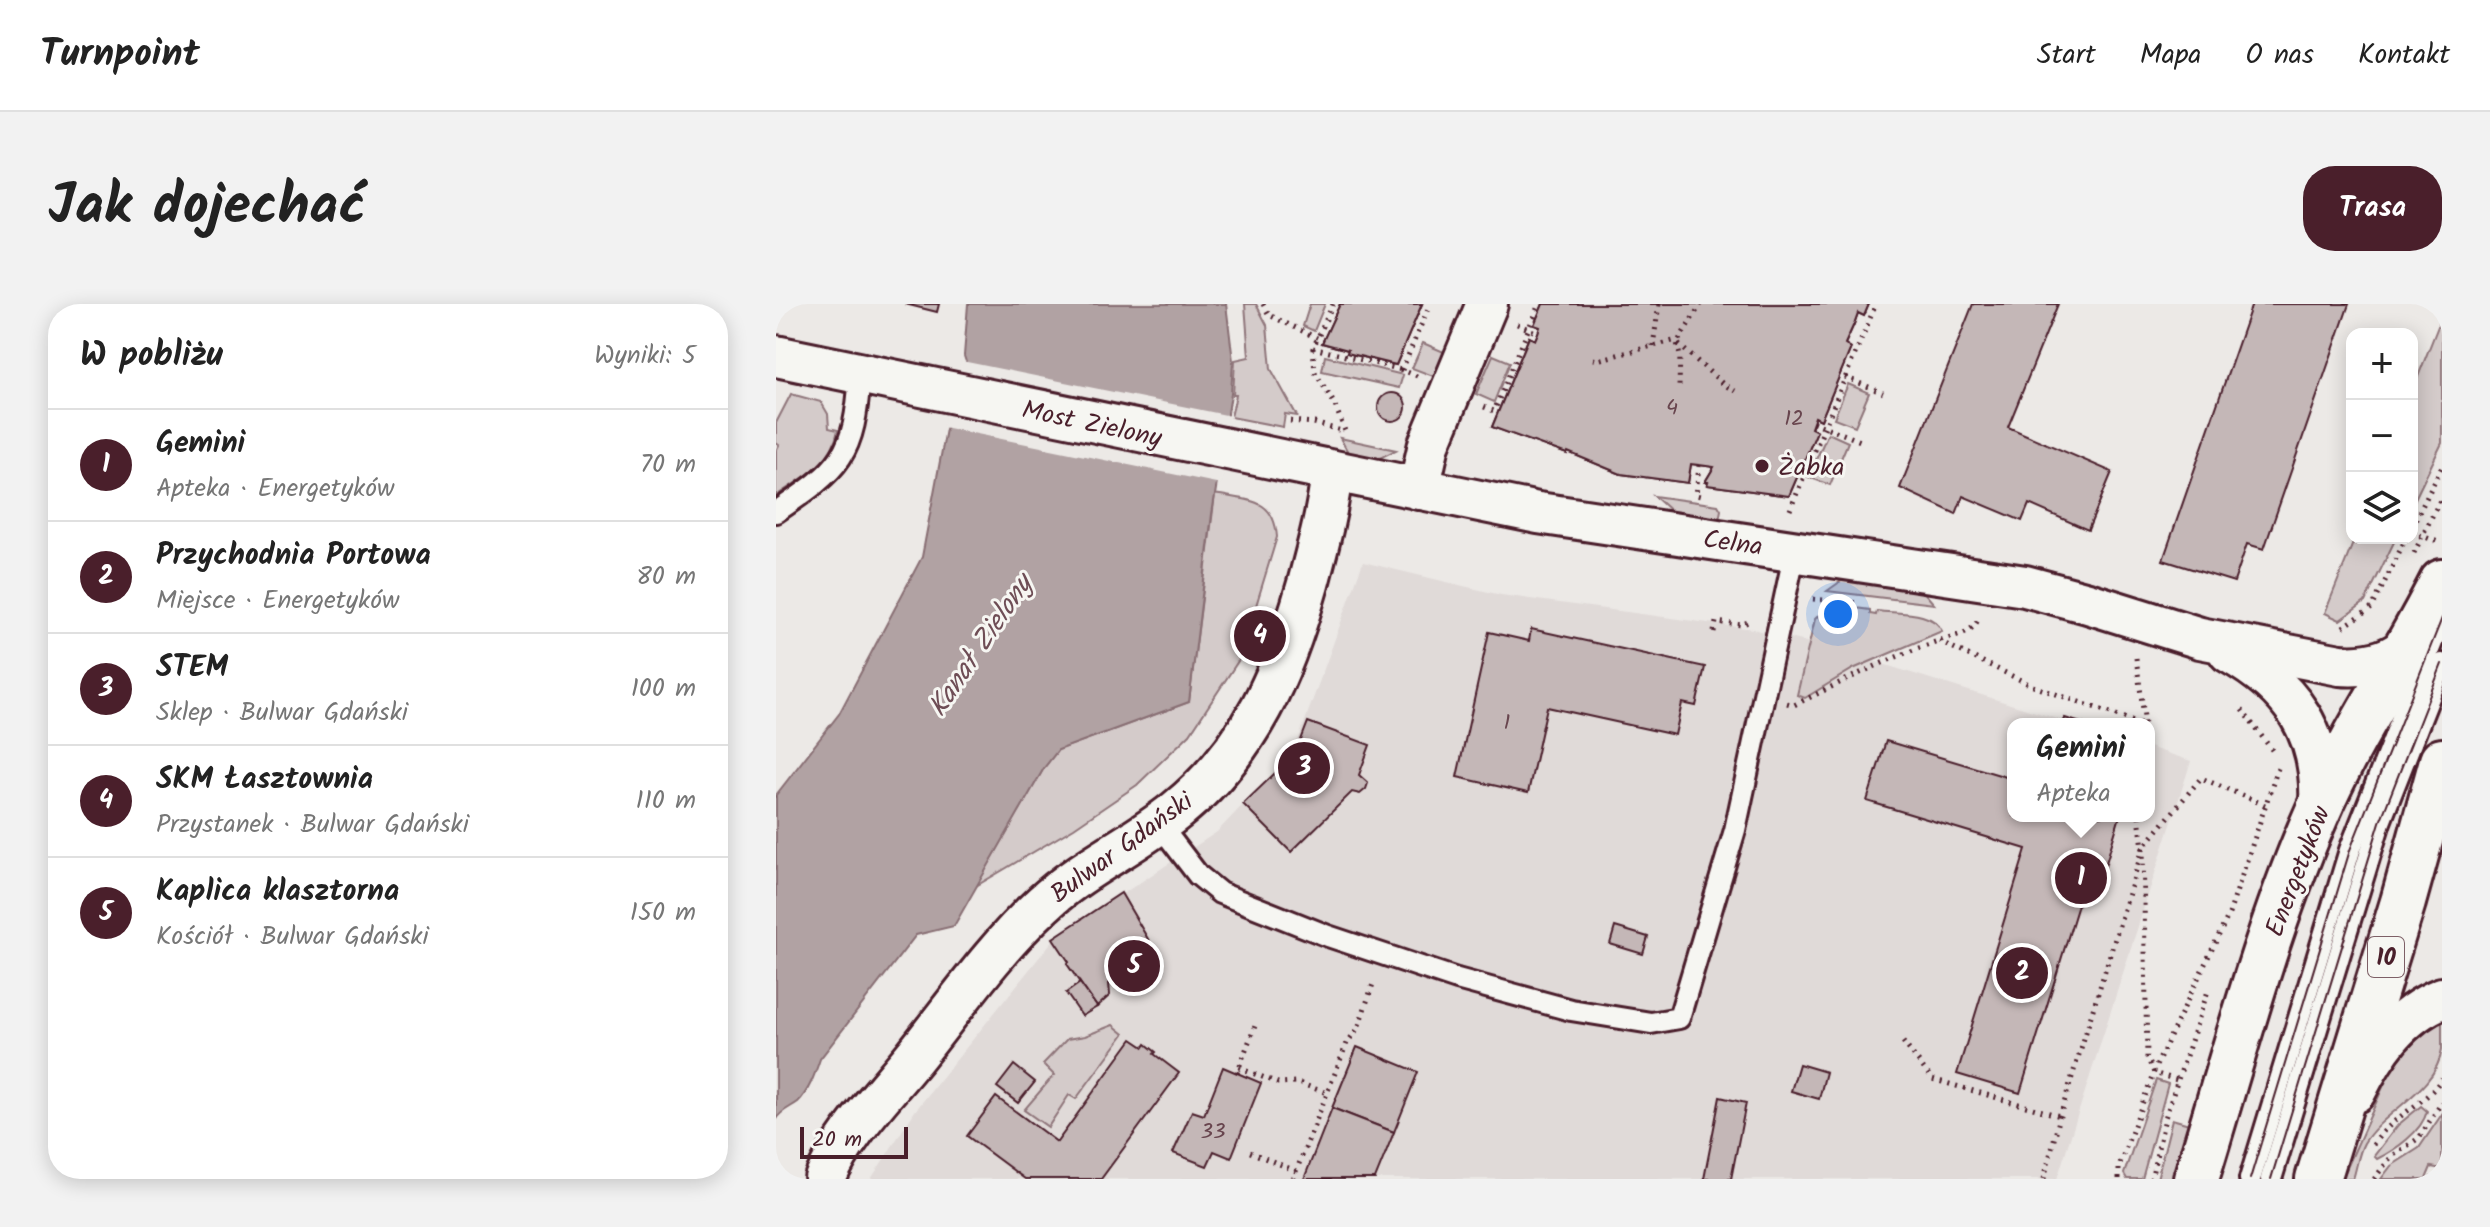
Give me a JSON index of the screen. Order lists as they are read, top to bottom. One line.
{"streets":{"main road":["Energetyków","10"],"street":["Most Zielony","Celna","Bulwar Gdański"]},"crossings":[["Most Zielony","Celna"],["Celna","Bulwar Gdański"],["Celna","Energetyków"]],"water":["Kanał Zielony"],"places":["Żabka"],"house_numbers":["4","12","1","33"],"scale_bar":"20 m","page":{"header":"Turnpoint","nav":["Start","Mapa","O nas","Kontakt"],"title":"Jak dojechać","buttons":"Trasa","heading":["W pobliżu","Wyniki: 5"],"map_buttons":["+","−"],"list":[{"mark":"1","name":"Gemini","note":"Apteka · Energetyków","value":"70 m"},{"mark":"2","name":"Przychodnia Portowa","note":"Miejsce · Energetyków","value":"80 m"},{"mark":"3","name":"STEM","note":"Sklep · Bulwar Gdański","value":"100 m"},{"mark":"4","name":"SKM Łasztownia","note":"Przystanek · Bulwar Gdański","value":"110 m"},{"mark":"5","name":"Kaplica klasztorna","note":"Kościół · Bulwar Gdański","value":"150 m"}],"pins":["4","3","1","5","2"],"popup":["Gemini","Apteka"],"scale":"20 m"}}
